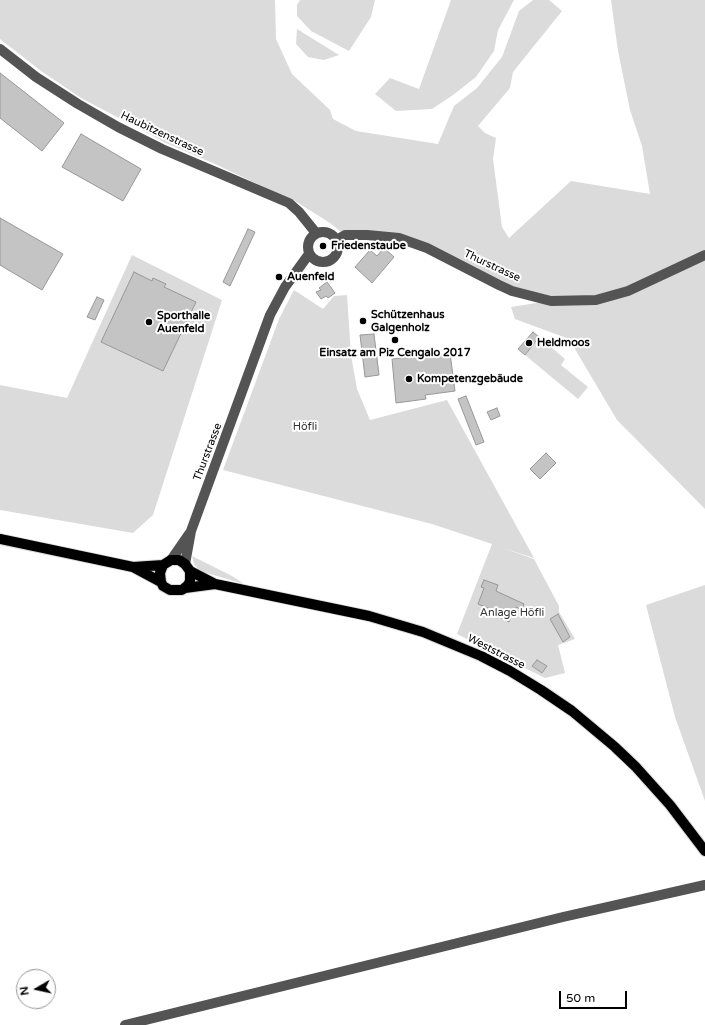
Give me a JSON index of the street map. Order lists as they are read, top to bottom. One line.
{"streets":{"main road":["Weststrasse"],"street":["Haubitzenstrasse","Thurstrasse"]},"crossings":[["Haubitzenstrasse","Thurstrasse"],["Thurstrasse","Weststrasse"]],"parks":["Höfli","Anlage Höfli"],"places":["Friedenstaube","Auenfeld","Schützenhaus Galgenholz","Sporthalle Auenfeld","Einsatz am Piz Cengalo 2017","Heldmoos","Kompetenzgebäude"],"scale_bar":"50 m","north":"left"}
